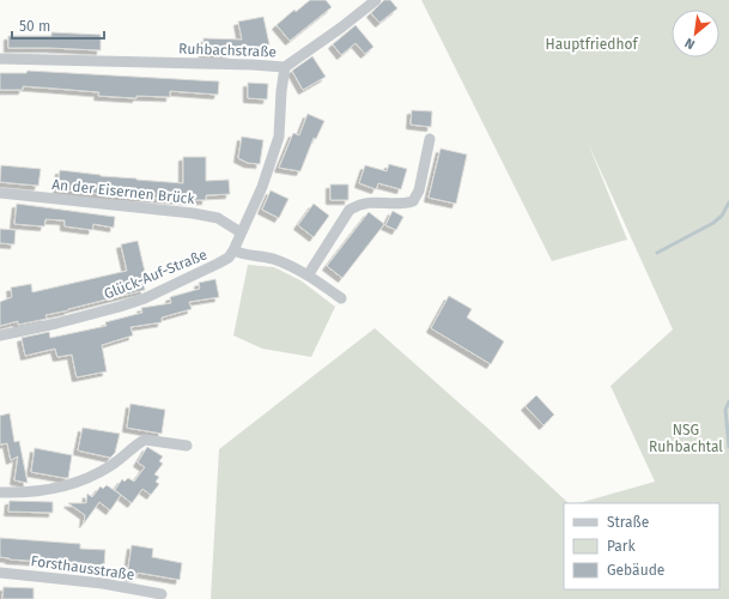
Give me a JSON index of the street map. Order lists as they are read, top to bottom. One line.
{"streets":{"street":["Ruhbachstraße","An der Eisernen Brück","Glück-Auf-Straße","Forsthausstraße"]},"parks":["Hauptfriedhof","NSG Ruhbachtal"],"legend":["Straße","Park","Gebäude"],"scale_bar":"50 m","north":"bottom left"}
